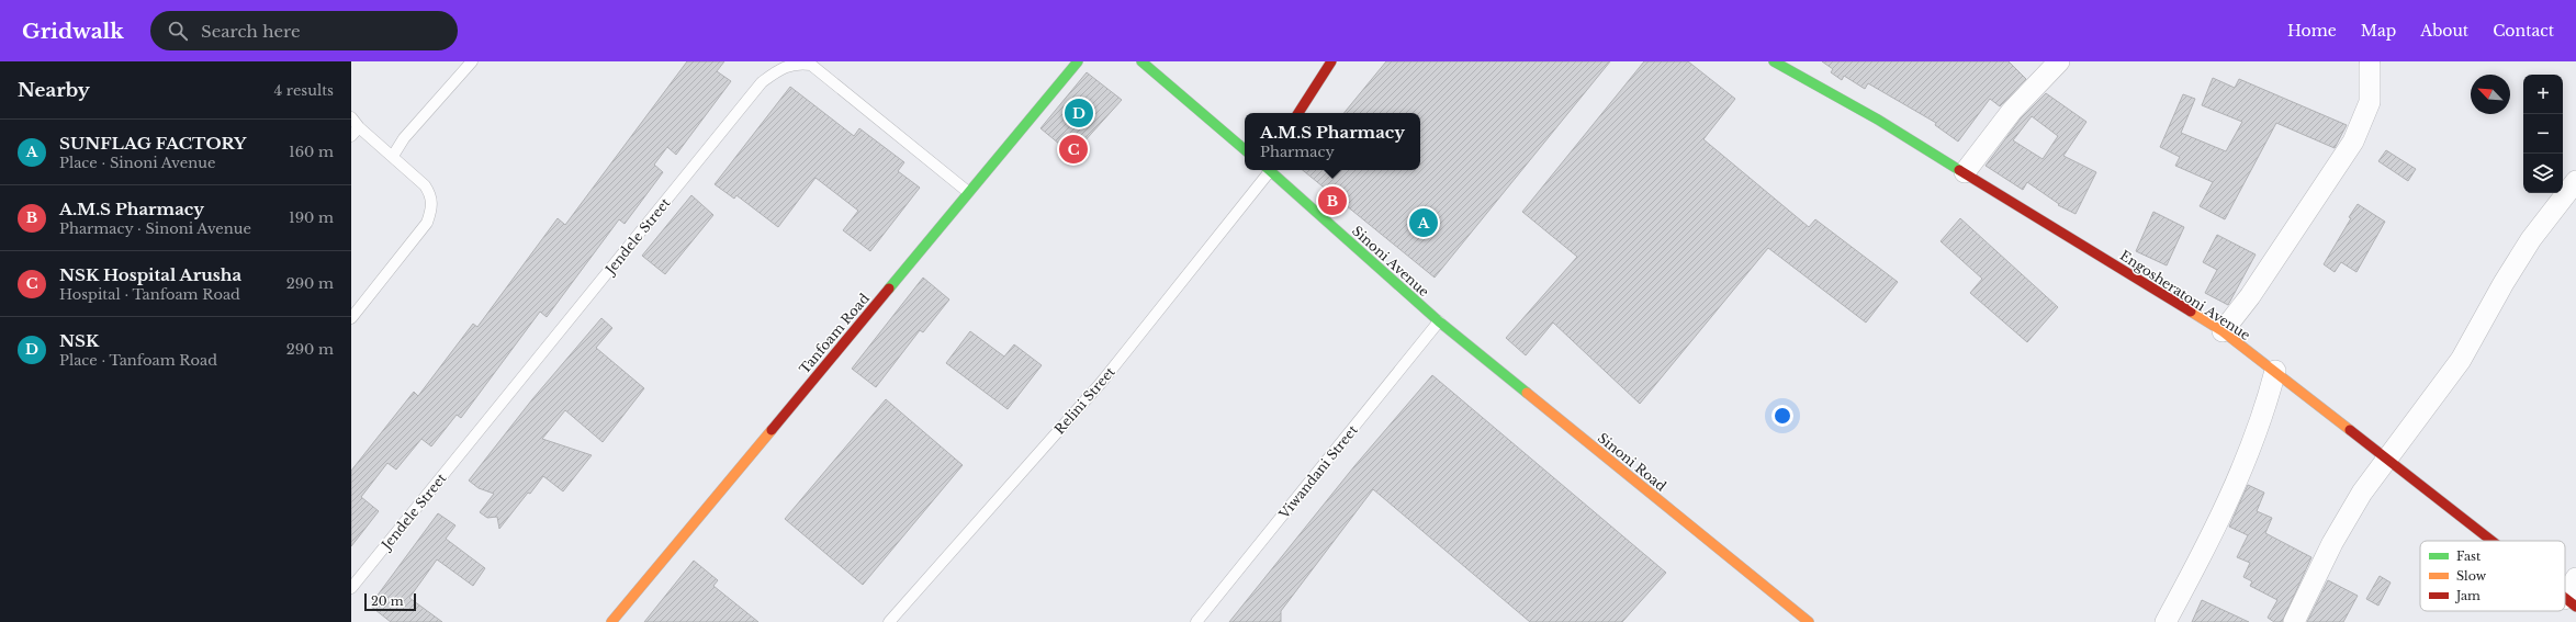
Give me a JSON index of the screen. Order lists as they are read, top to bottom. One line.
{"streets":{"street":["Sinoni Avenue","Engosheratoni Avenue","Tanfoam Road","Sinoni Road"],"lane":["Jendele Street","Relini Street","Viwandani Street"]},"crossings":[["Jendele Street","Tanfoam Road"],["Sinoni Avenue","Sinoni Road"],["Sinoni Avenue","Viwandani Street"],["Sinoni Road","Viwandani Street"]],"legend":["Fast","Slow","Jam"],"scale_bar":"20 m","north":"top left","page":{"header":"Gridwalk","search":"Search here","nav":["Home","Map","About","Contact"],"heading":["Nearby","4 results"],"map_buttons":["+","−"],"pins":["D","C","B","A"],"popup":["A.M.S Pharmacy","Pharmacy"],"list":[{"mark":"A","name":"SUNFLAG FACTORY","note":"Place · Sinoni Avenue","value":"160 m"},{"mark":"B","name":"A.M.S Pharmacy","note":"Pharmacy · Sinoni Avenue","value":"190 m"},{"mark":"C","name":"NSK Hospital Arusha","note":"Hospital · Tanfoam Road","value":"290 m"},{"mark":"D","name":"NSK","note":"Place · Tanfoam Road","value":"290 m"}],"scale":"20 m"}}
